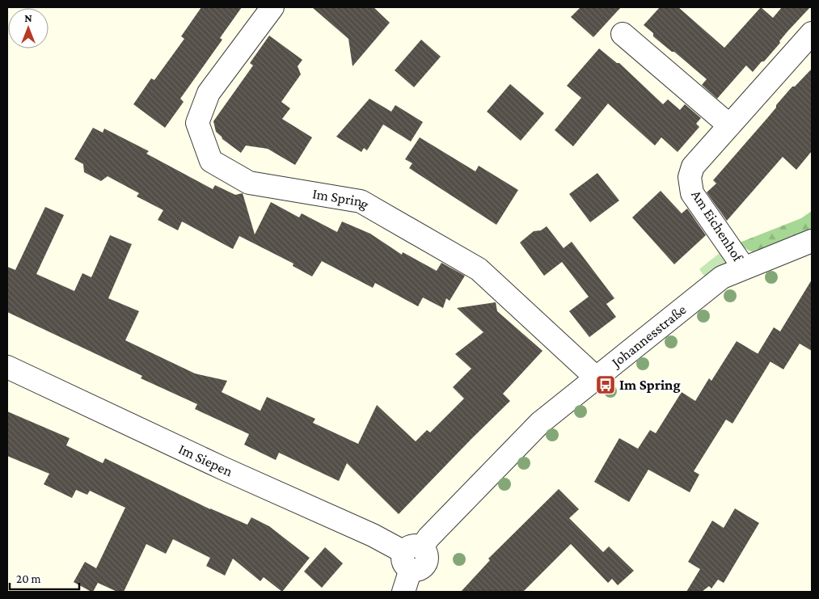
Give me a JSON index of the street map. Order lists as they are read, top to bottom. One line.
{"streets":{"street":["Im Spring","Am Eichenhof","Johannesstraße","Im Siepen"]},"crossings":[["Im Spring","Johannesstraße"],["Am Eichenhof","Johannesstraße"],["Johannesstraße","Im Siepen"]],"places":{"bus stop":["Im Spring"]},"scale_bar":"20 m","north":"top"}
